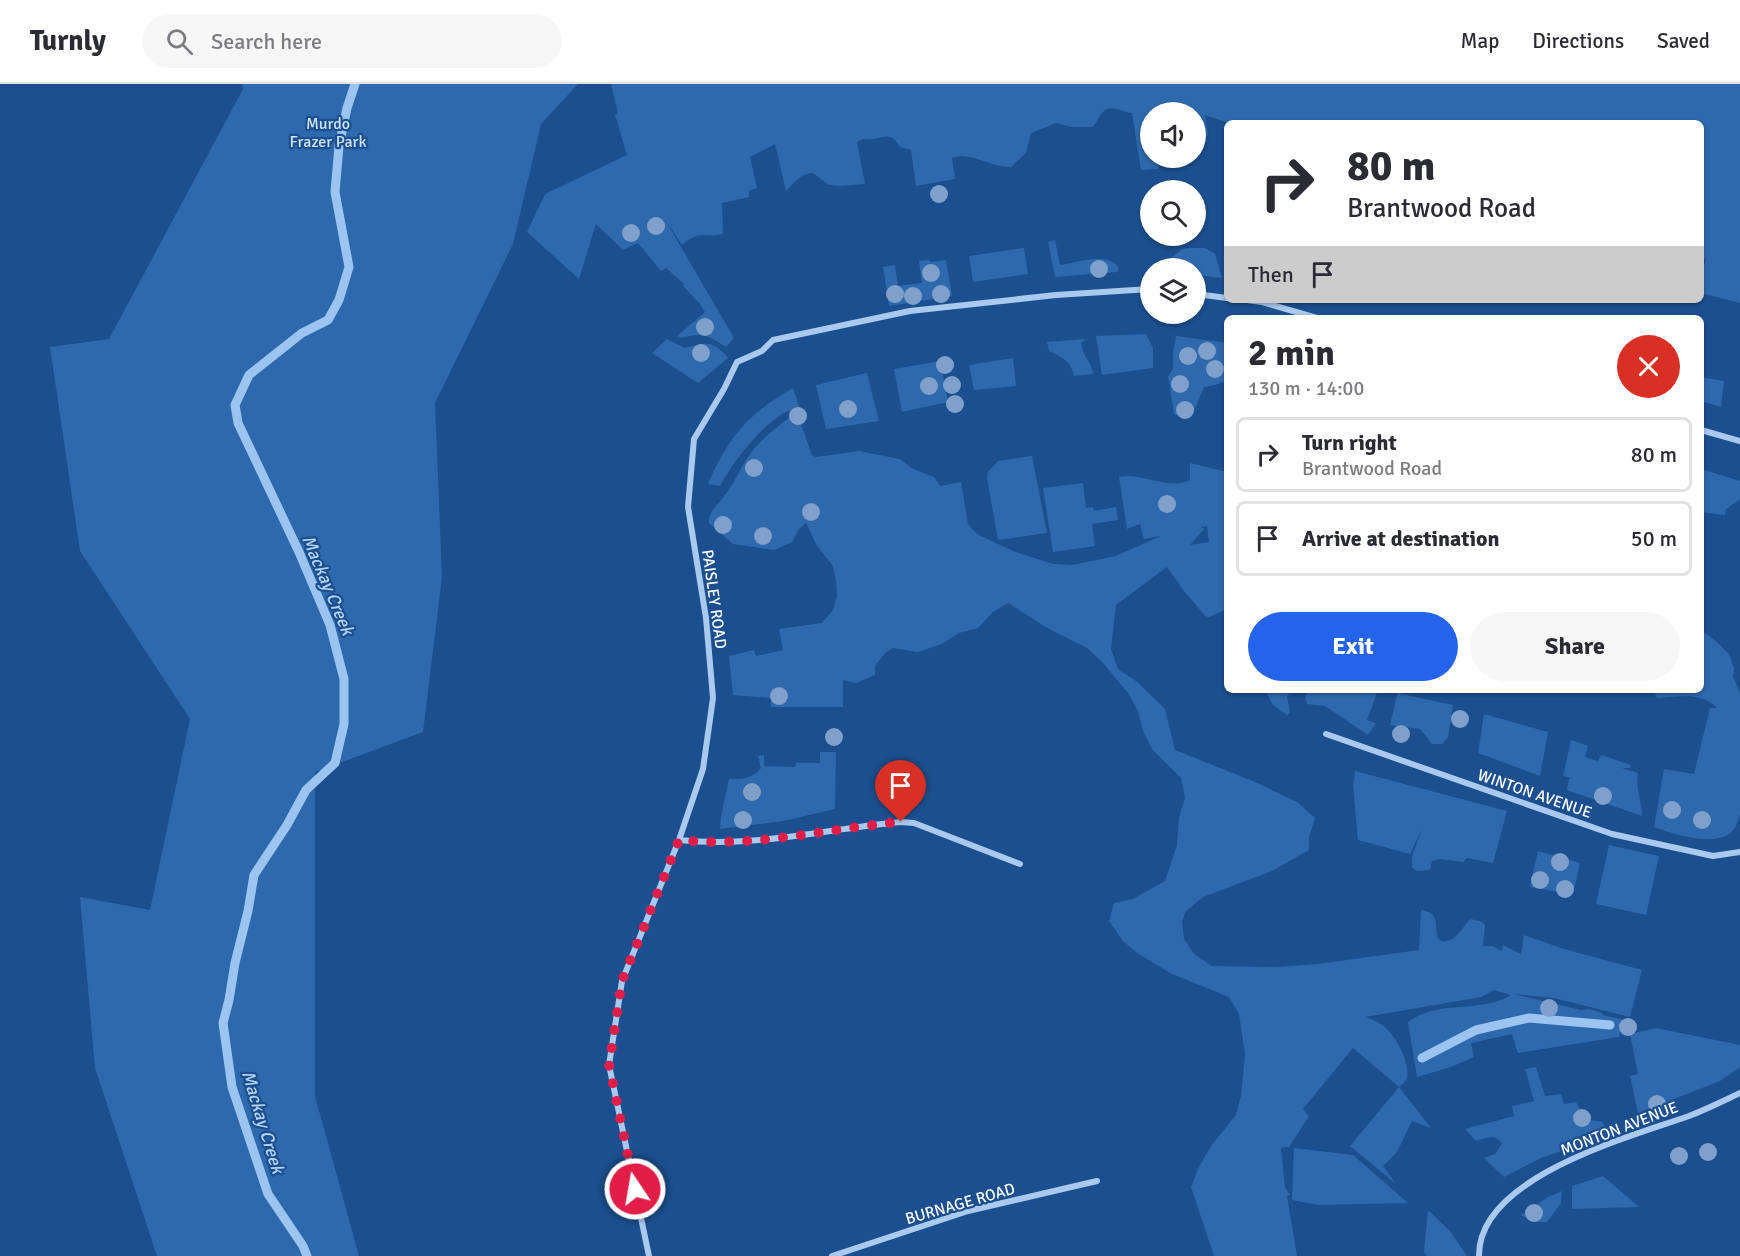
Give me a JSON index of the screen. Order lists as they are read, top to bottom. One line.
{"streets":{"street":["PAISLEY ROAD","WINTON AVENUE","MONTON AVENUE","BURNAGE ROAD"]},"water":["Mackay Creek"],"parks":["Murdo Frazer Park"],"page":{"header":"Turnly","search":"Search here","nav":["Map","Directions","Saved"],"turn":["80 m","Brantwood Road"],"then":"Then","heading":["2 min","130 m · 14:00"],"list":[{"name":"Turn right","note":"Brantwood Road","value":"80 m"},{"name":"Arrive at destination","value":"50 m"}],"buttons":["Exit","Share"]}}
